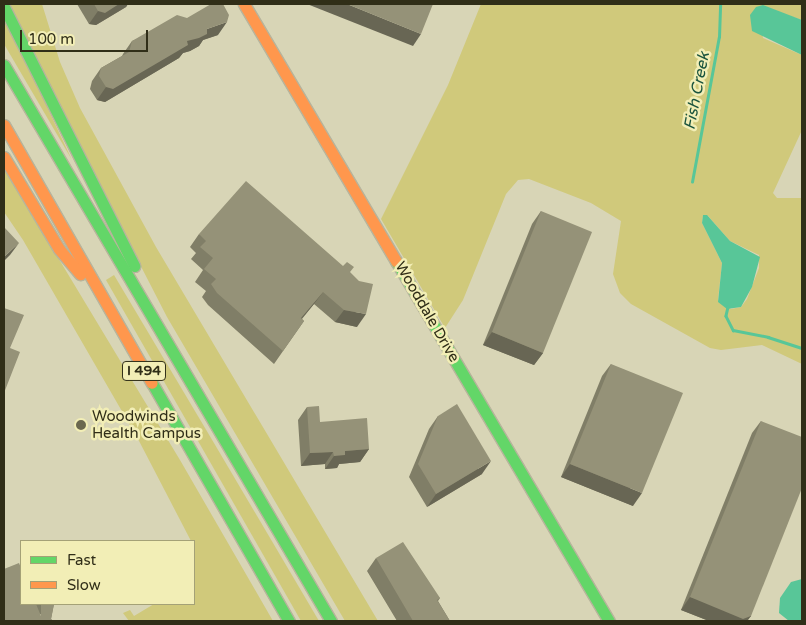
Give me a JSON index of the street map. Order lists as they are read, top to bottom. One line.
{"streets":{"main road":["Wooddale Drive","I 494"]},"water":["Fish Creek"],"places":["Woodwinds Health Campus"],"legend":["Fast","Slow"],"scale_bar":"100 m"}
